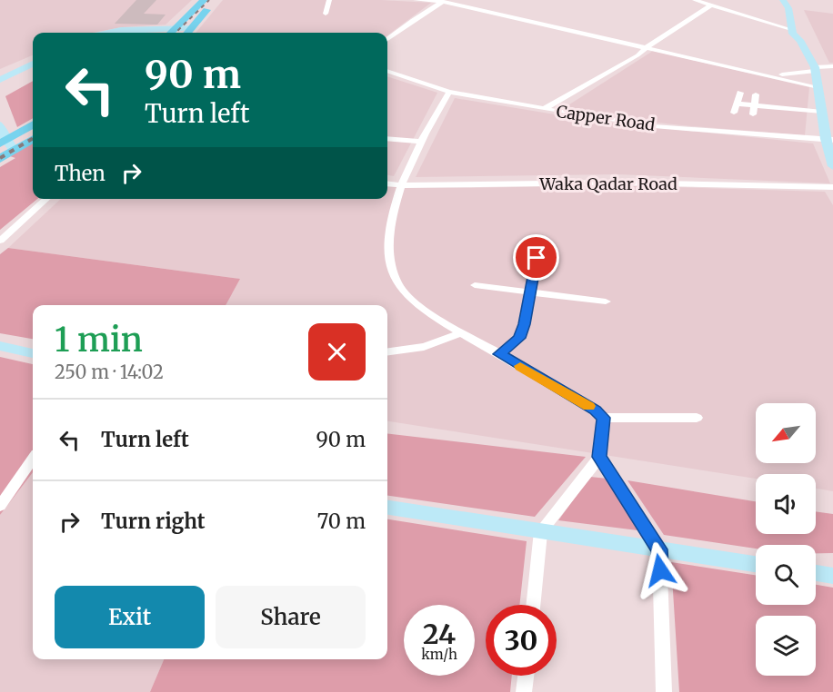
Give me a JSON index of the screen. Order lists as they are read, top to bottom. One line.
{"streets":{"street":["Capper Road","Waka Qadar Road"]},"north":"bottom left","page":{"turn":["90 m","Turn left"],"then":"Then","heading":["1 min","250 m · 14:02"],"list":[{"name":"Turn left","value":"90 m"},{"name":"Turn right","value":"70 m"}],"buttons":["Exit","Share"],"speed":"24 km/h","limit":"30"}}
